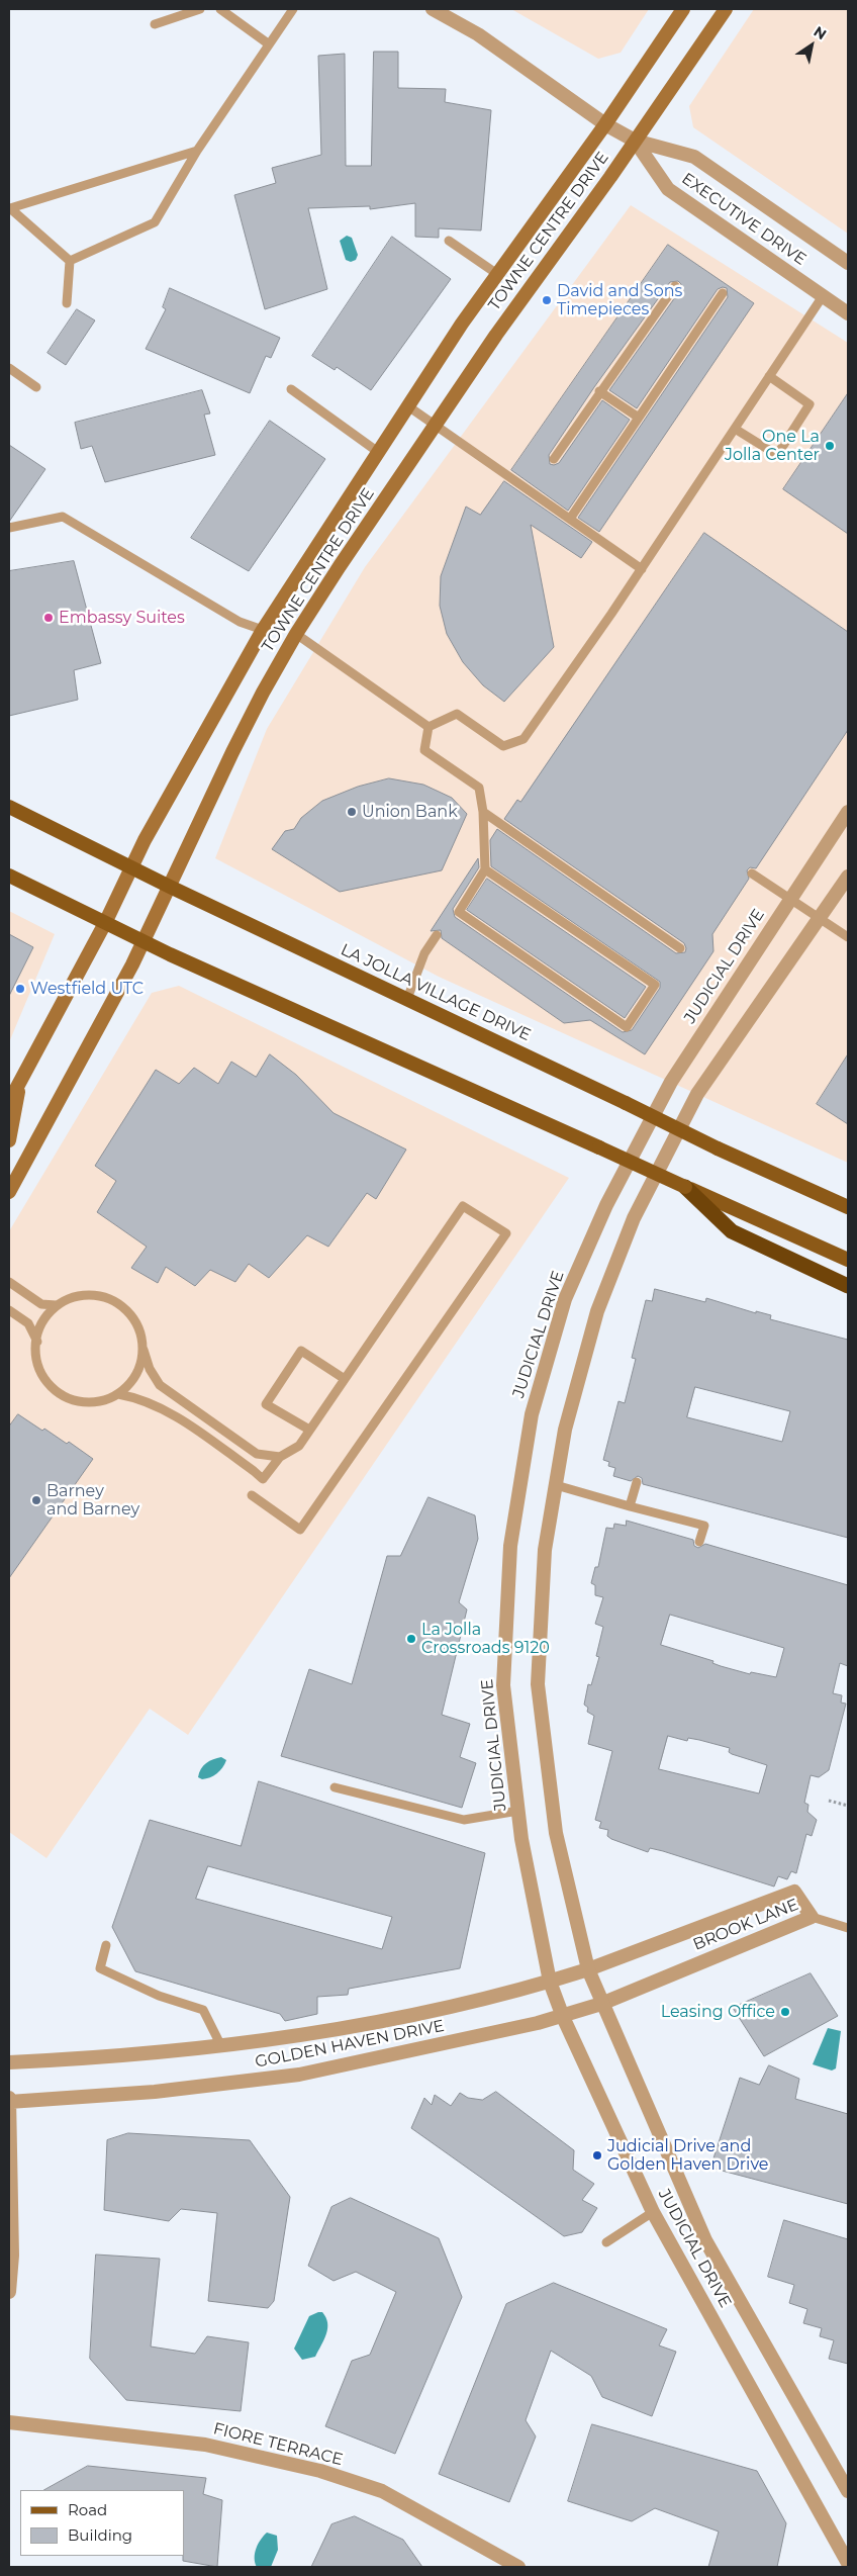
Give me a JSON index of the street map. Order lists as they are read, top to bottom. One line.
{"streets":{"main road":["TOWNE CENTRE DRIVE","LA JOLLA VILLAGE DRIVE"],"street":["EXECUTIVE DRIVE","JUDICIAL DRIVE","BROOK LANE","GOLDEN HAVEN DRIVE","FIORE TERRACE"]},"crossings":[["EXECUTIVE DRIVE","TOWNE CENTRE DRIVE"],["TOWNE CENTRE DRIVE","LA JOLLA VILLAGE DRIVE"],["JUDICIAL DRIVE","BROOK LANE"],["JUDICIAL DRIVE","GOLDEN HAVEN DRIVE"],["BROOK LANE","GOLDEN HAVEN DRIVE"]],"places":["David and Sons Timepieces","One La Jolla Center","Embassy Suites","Union Bank","Westfield UTC","Barney and Barney","La Jolla Crossroads 9120","Leasing Office","Judicial Drive and Golden Haven Drive"],"legend":["Road","Building"],"north":"top right"}
